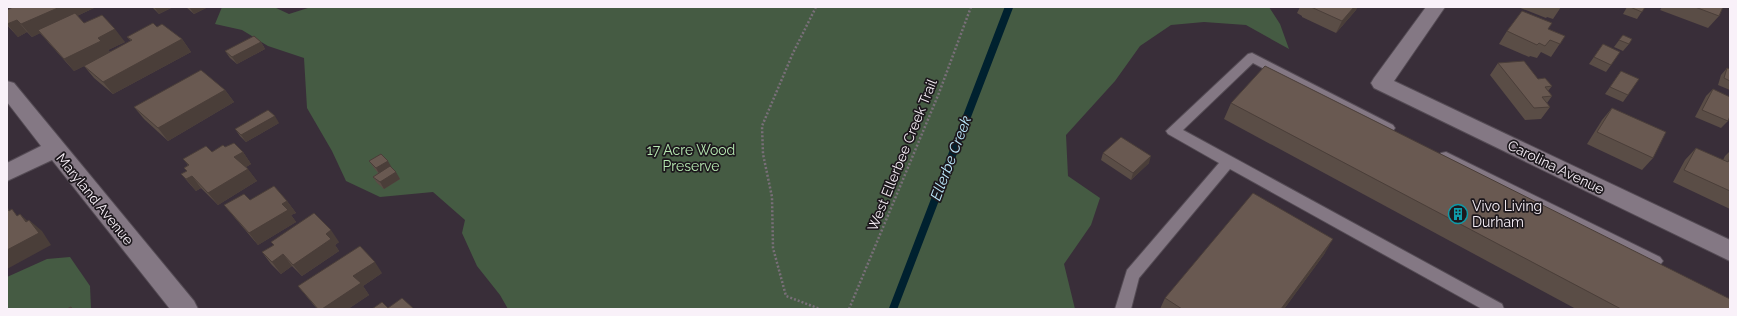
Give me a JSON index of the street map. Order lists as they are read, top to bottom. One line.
{"streets":{"street":["Carolina Avenue","Maryland Avenue"],"path":["West Ellerbee Creek Trail"]},"water":["Ellerbe Creek"],"parks":["17 Acre Wood Preserve"],"places":{"building":["Vivo Living Durham"]}}
